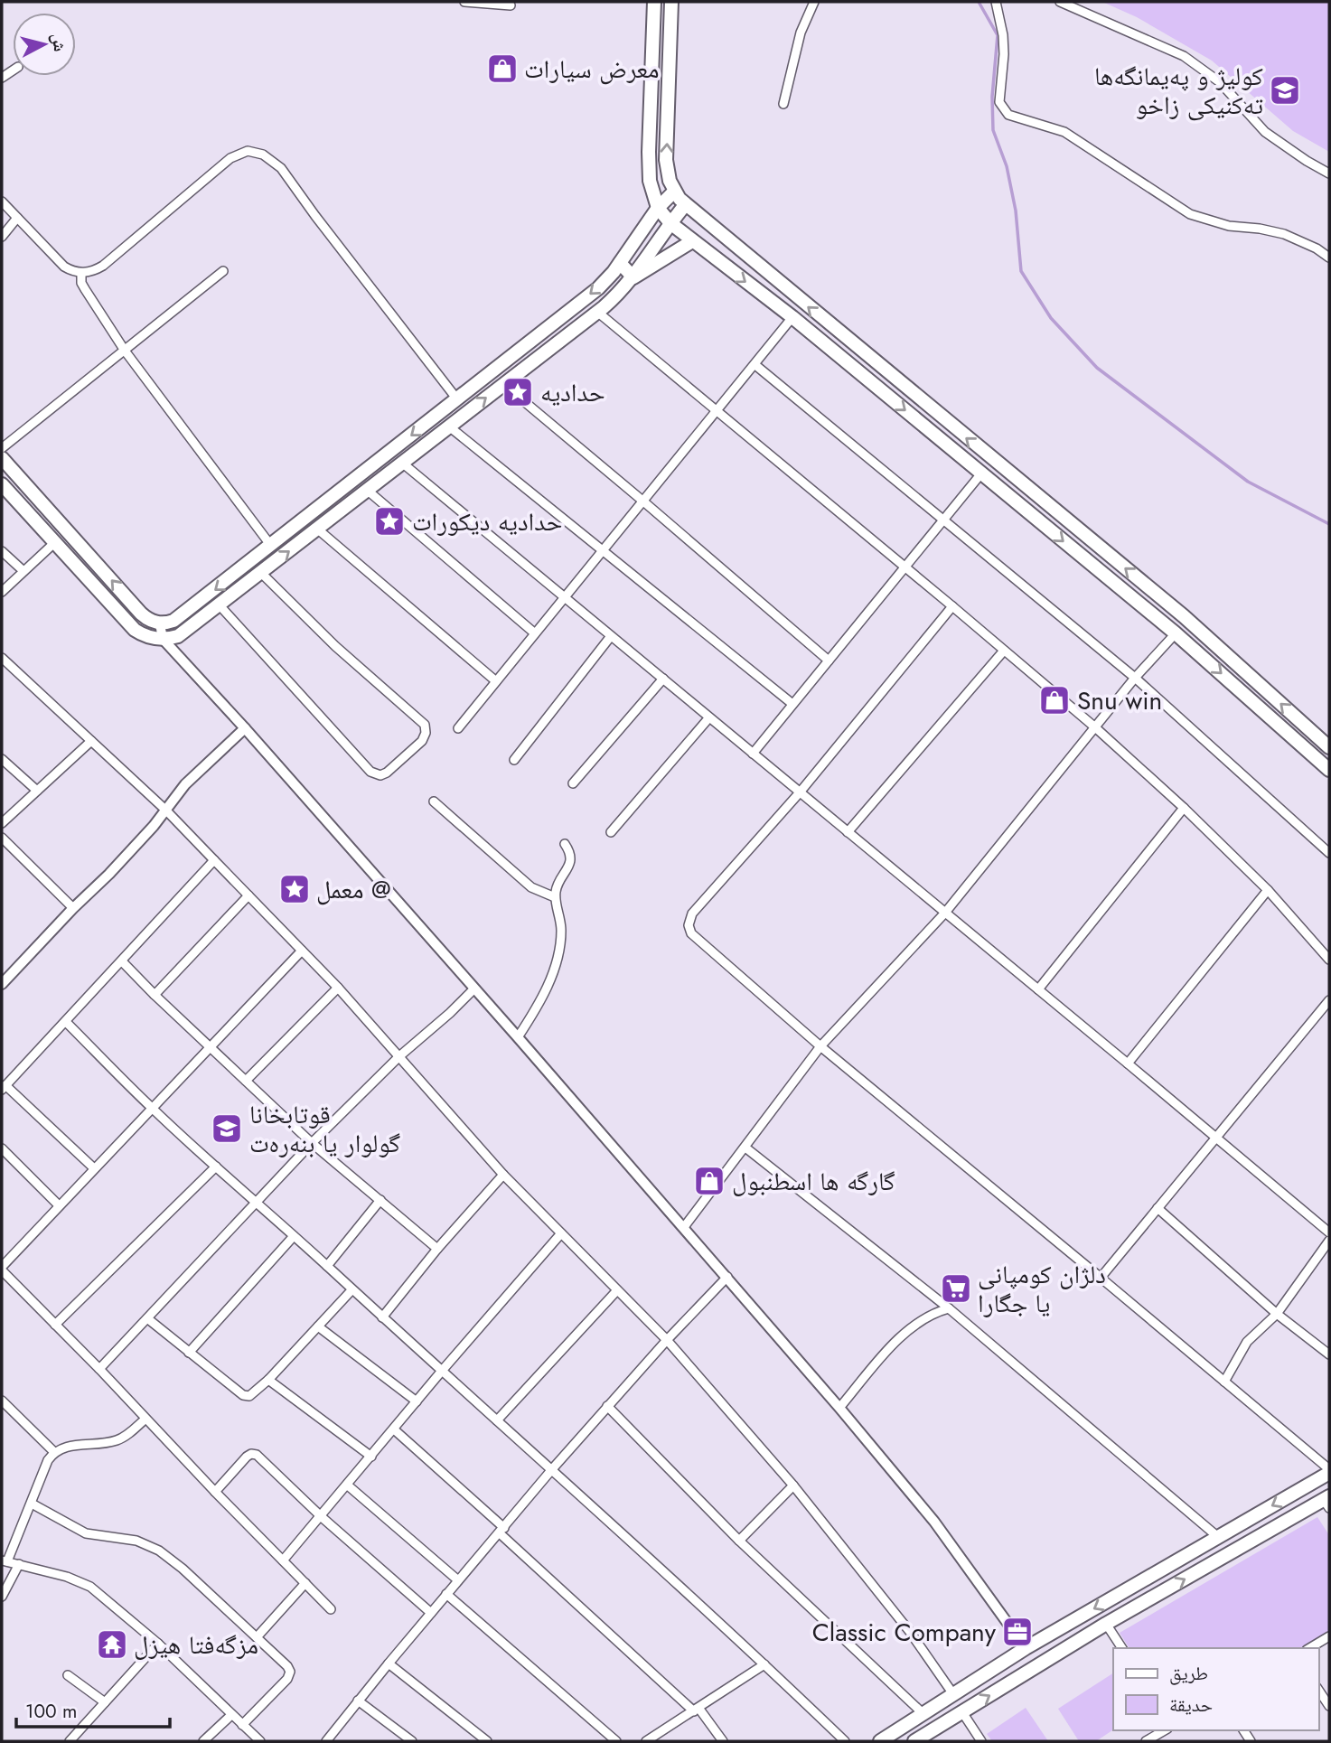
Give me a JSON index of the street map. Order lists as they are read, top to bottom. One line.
{"places":{"shop":["معرض سيارات","Snu win","گارگه ها اسطنبول"],"school or university":["كوليژ و په‌يمانگه‌ها ته‌كنيكى زاخو","قوتابخانا گولوار یا بنەرەت"],"place":["حداديه","حداديه ديكورات","معمل @"],"supermarket":["دلژان کومپانی یا جگارا"],"office":["Classic Company"],"temple":["مزگەفتا هیزل"]},"legend":["طريق","حديقة"],"scale_bar":"100 m","north":"right"}
